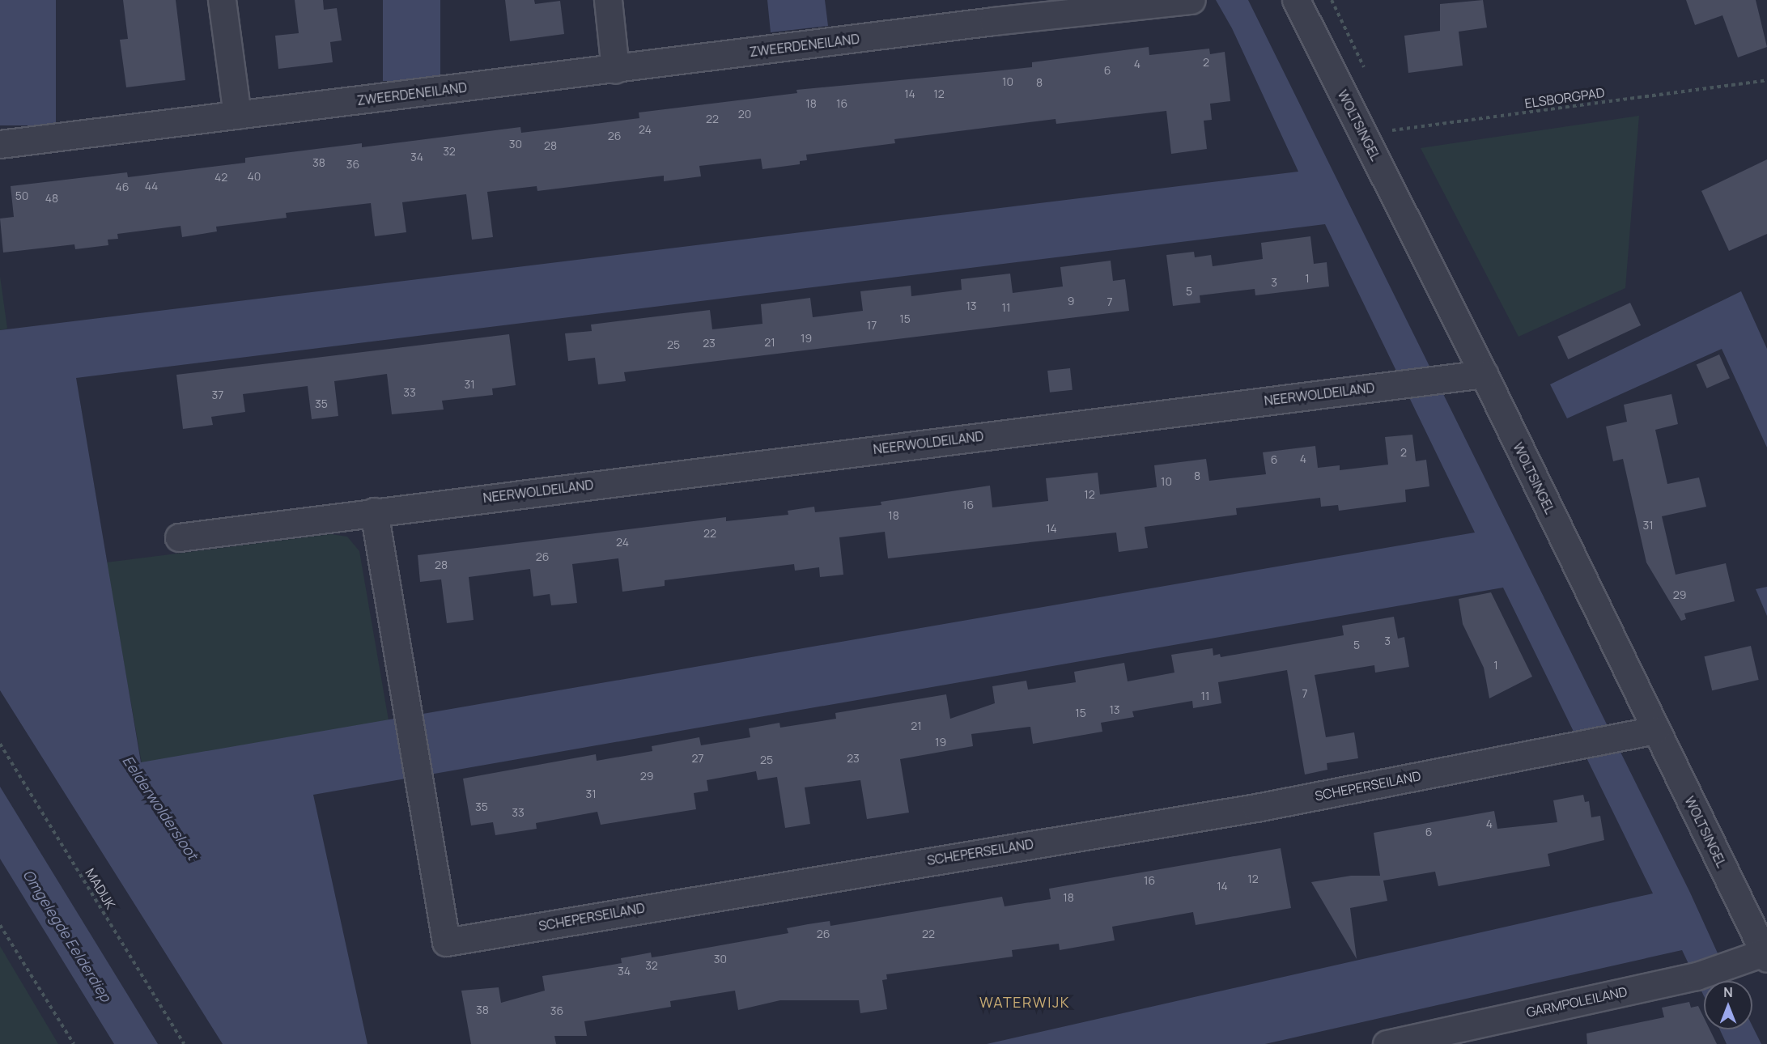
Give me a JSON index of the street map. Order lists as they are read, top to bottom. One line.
{"streets":{"street":["ZWEERDENEILAND","WOLTSINGEL","NEERWOLDEILAND","SCHEPERSEILAND","GARMPOLEILAND"],"path":["ELSBORGPAD","MADIJK"]},"crossings":[["ELSBORGPAD","WOLTSINGEL"],["WOLTSINGEL","NEERWOLDEILAND"],["WOLTSINGEL","SCHEPERSEILAND"],["WOLTSINGEL","GARMPOLEILAND"],["NEERWOLDEILAND","SCHEPERSEILAND"]],"districts":["WATERWIJK"],"water":["Eelderwoldersloot","Omgelegde Eelderdiep"],"house_numbers":["2","4","6","10","8","14","12","18","16","20","22","24","26","30","28","32","34","38","36","40","42","44","46","50","48","1","3","5","9","7","13","11","15","17","19","21","23","25","31","33","37","35","2","4","6","8","10","12","16","18","31","14","22","24","26","28","29","3","5","1","7","11","13","15","21","19","27","23","25","29","31","35","33","4","6","12","16","14","18","26","22","30","32","34","38","36"],"north":"top"}
